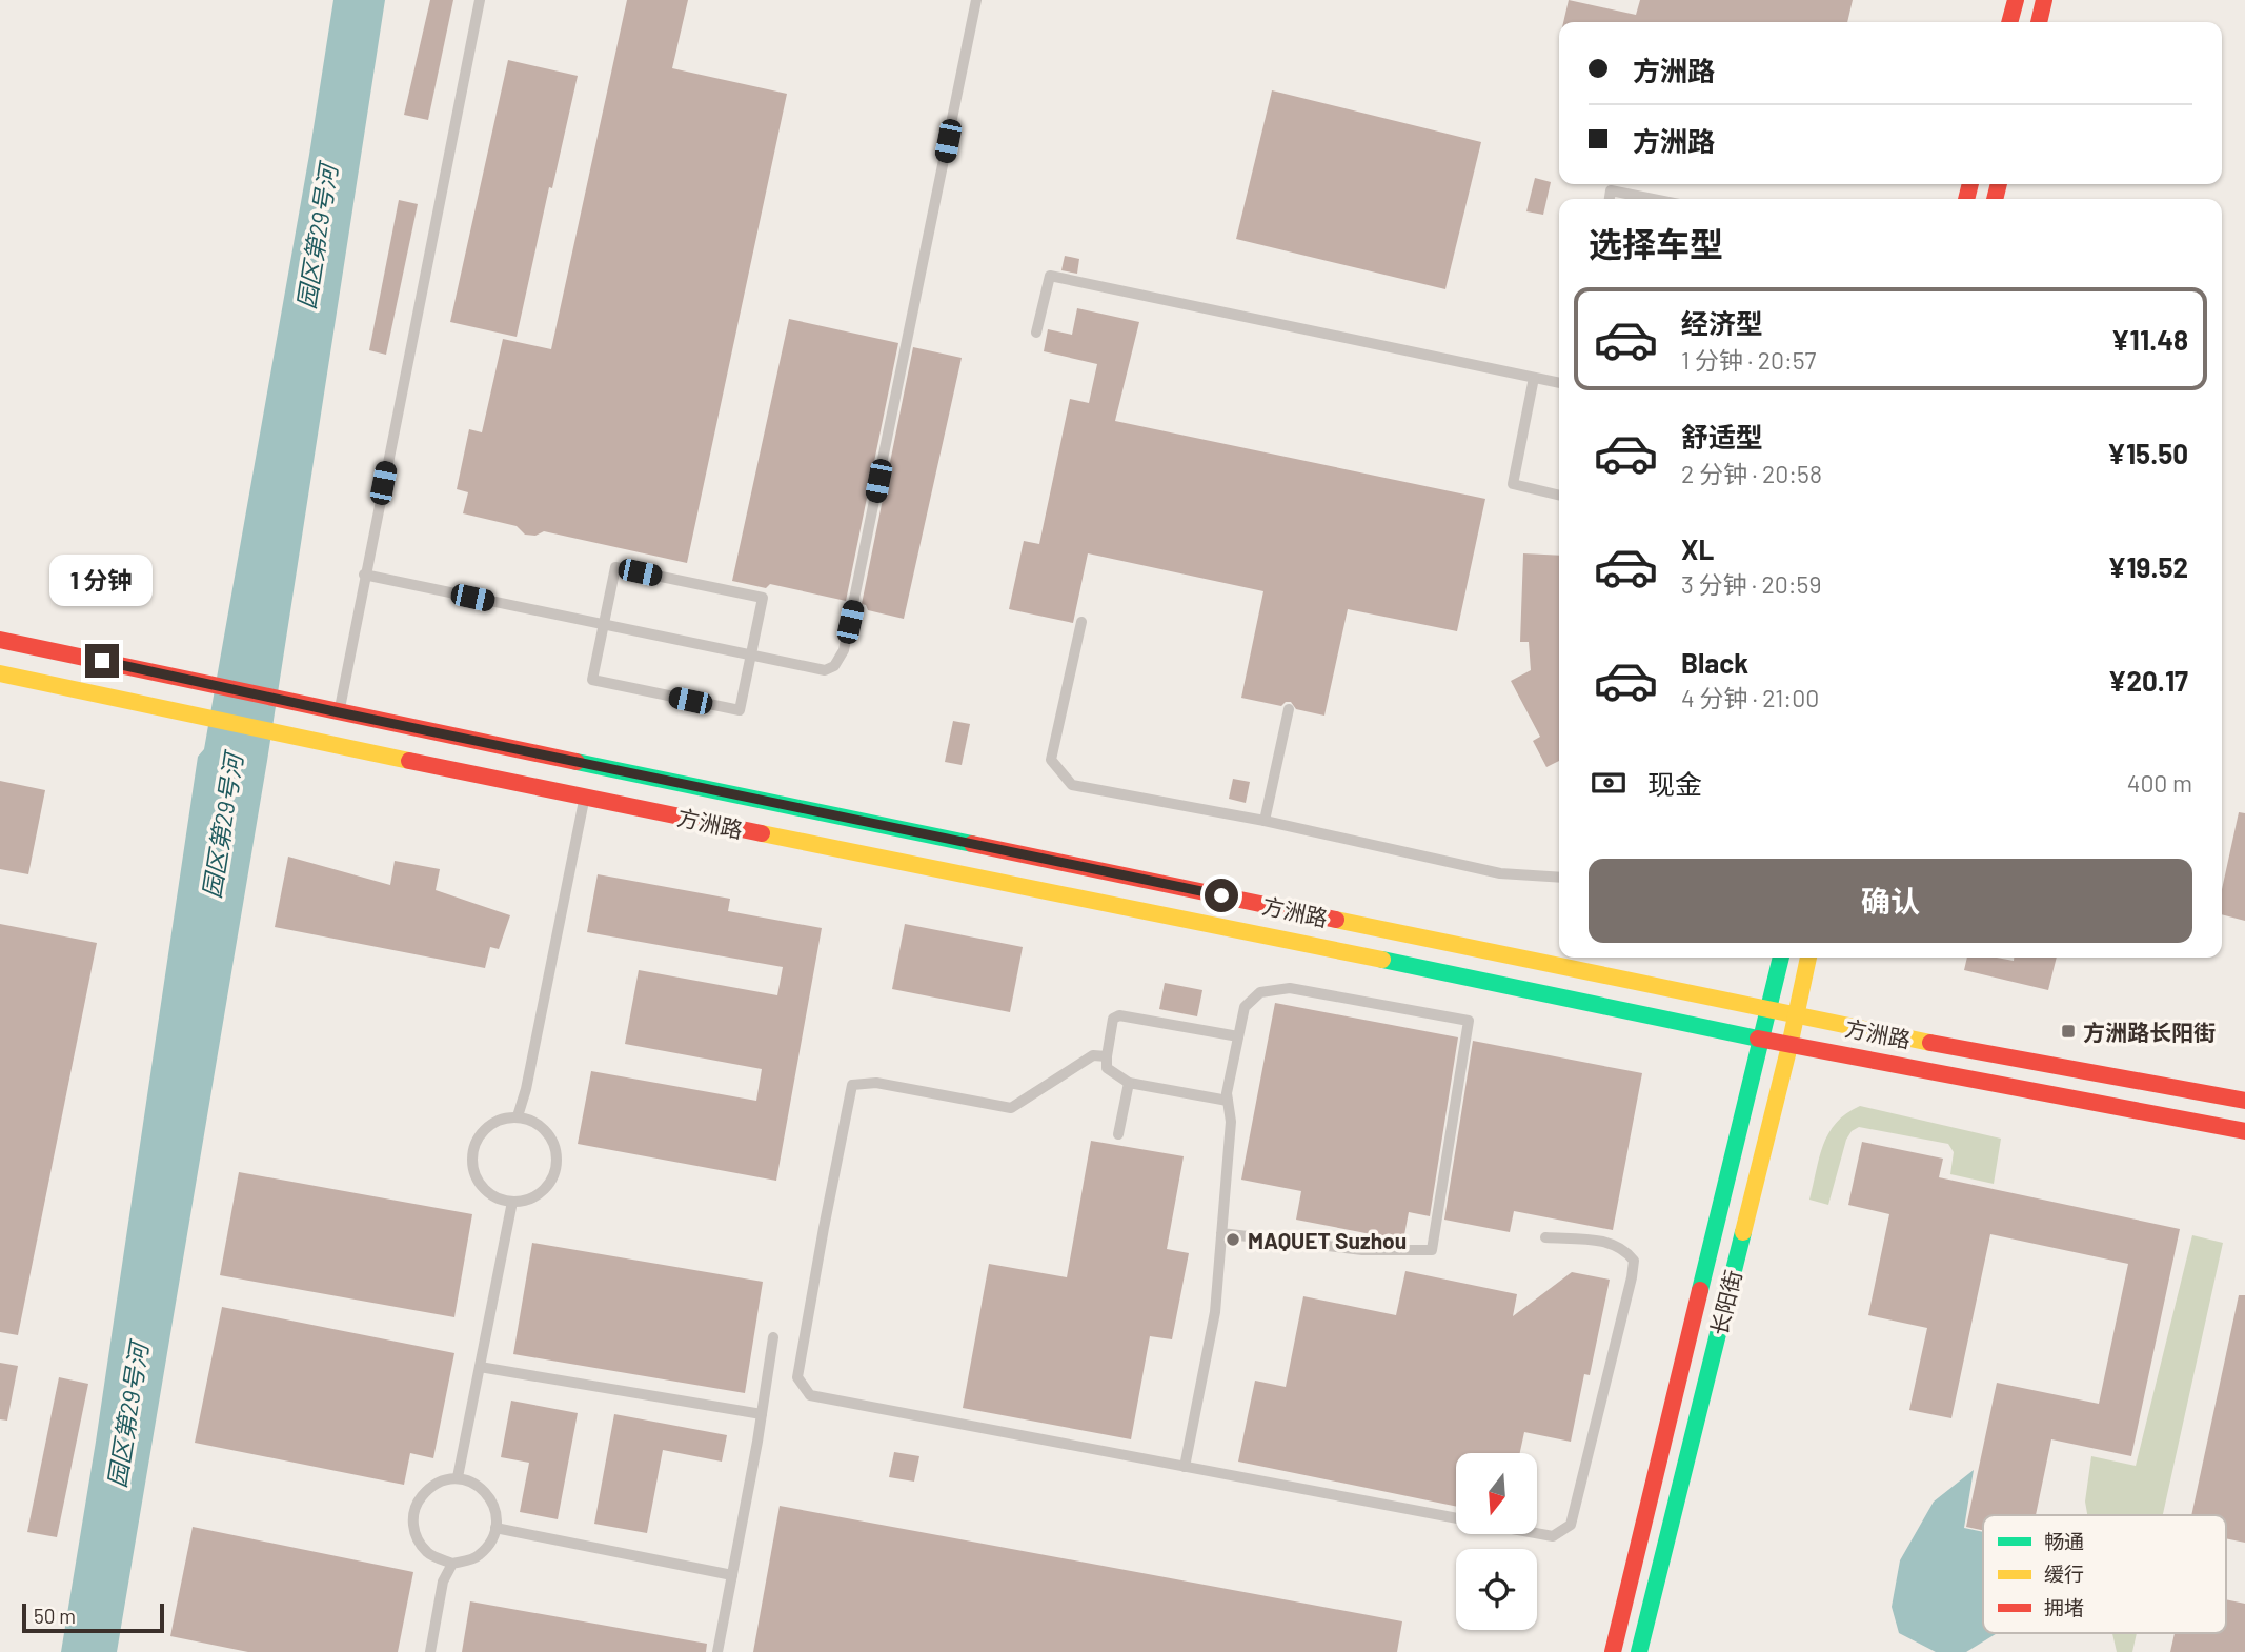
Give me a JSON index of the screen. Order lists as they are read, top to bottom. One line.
{"streets":{"main road":["方洲路","长阳街"]},"crossings":[["方洲路","长阳街"]],"water":["园区第29号河"],"places":{"transit":["方洲路长阳街"],"other":["MAQUET Suzhou"]},"legend":["畅通","缓行","拥堵"],"scale_bar":"50 m","north":"bottom","page":{"banner":["方洲路","方洲路"],"heading":"选择车型","list":[{"name":"经济型","note":"1 分钟 · 20:57","value":"¥11.48"},{"name":"舒适型","note":"2 分钟 · 20:58","value":"¥15.50"},{"name":"XL","note":"3 分钟 · 20:59","value":"¥19.52"},{"name":"Black","note":"4 分钟 · 21:00","value":"¥20.17"}],"bubble":"1 分钟","pay":["现金","400 m"],"buttons":"确认","scale":"50 m"}}
